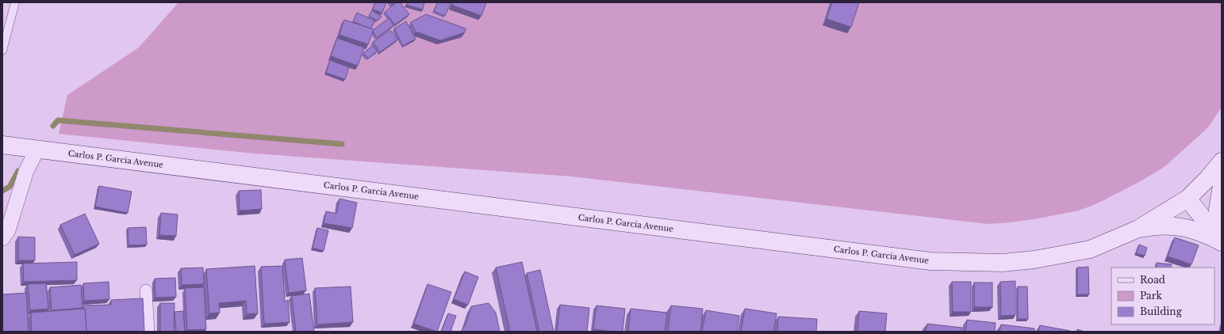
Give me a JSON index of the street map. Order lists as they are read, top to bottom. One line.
{"streets":{"main road":["Carlos P. Garcia Avenue"]},"legend":["Road","Park","Building"]}
